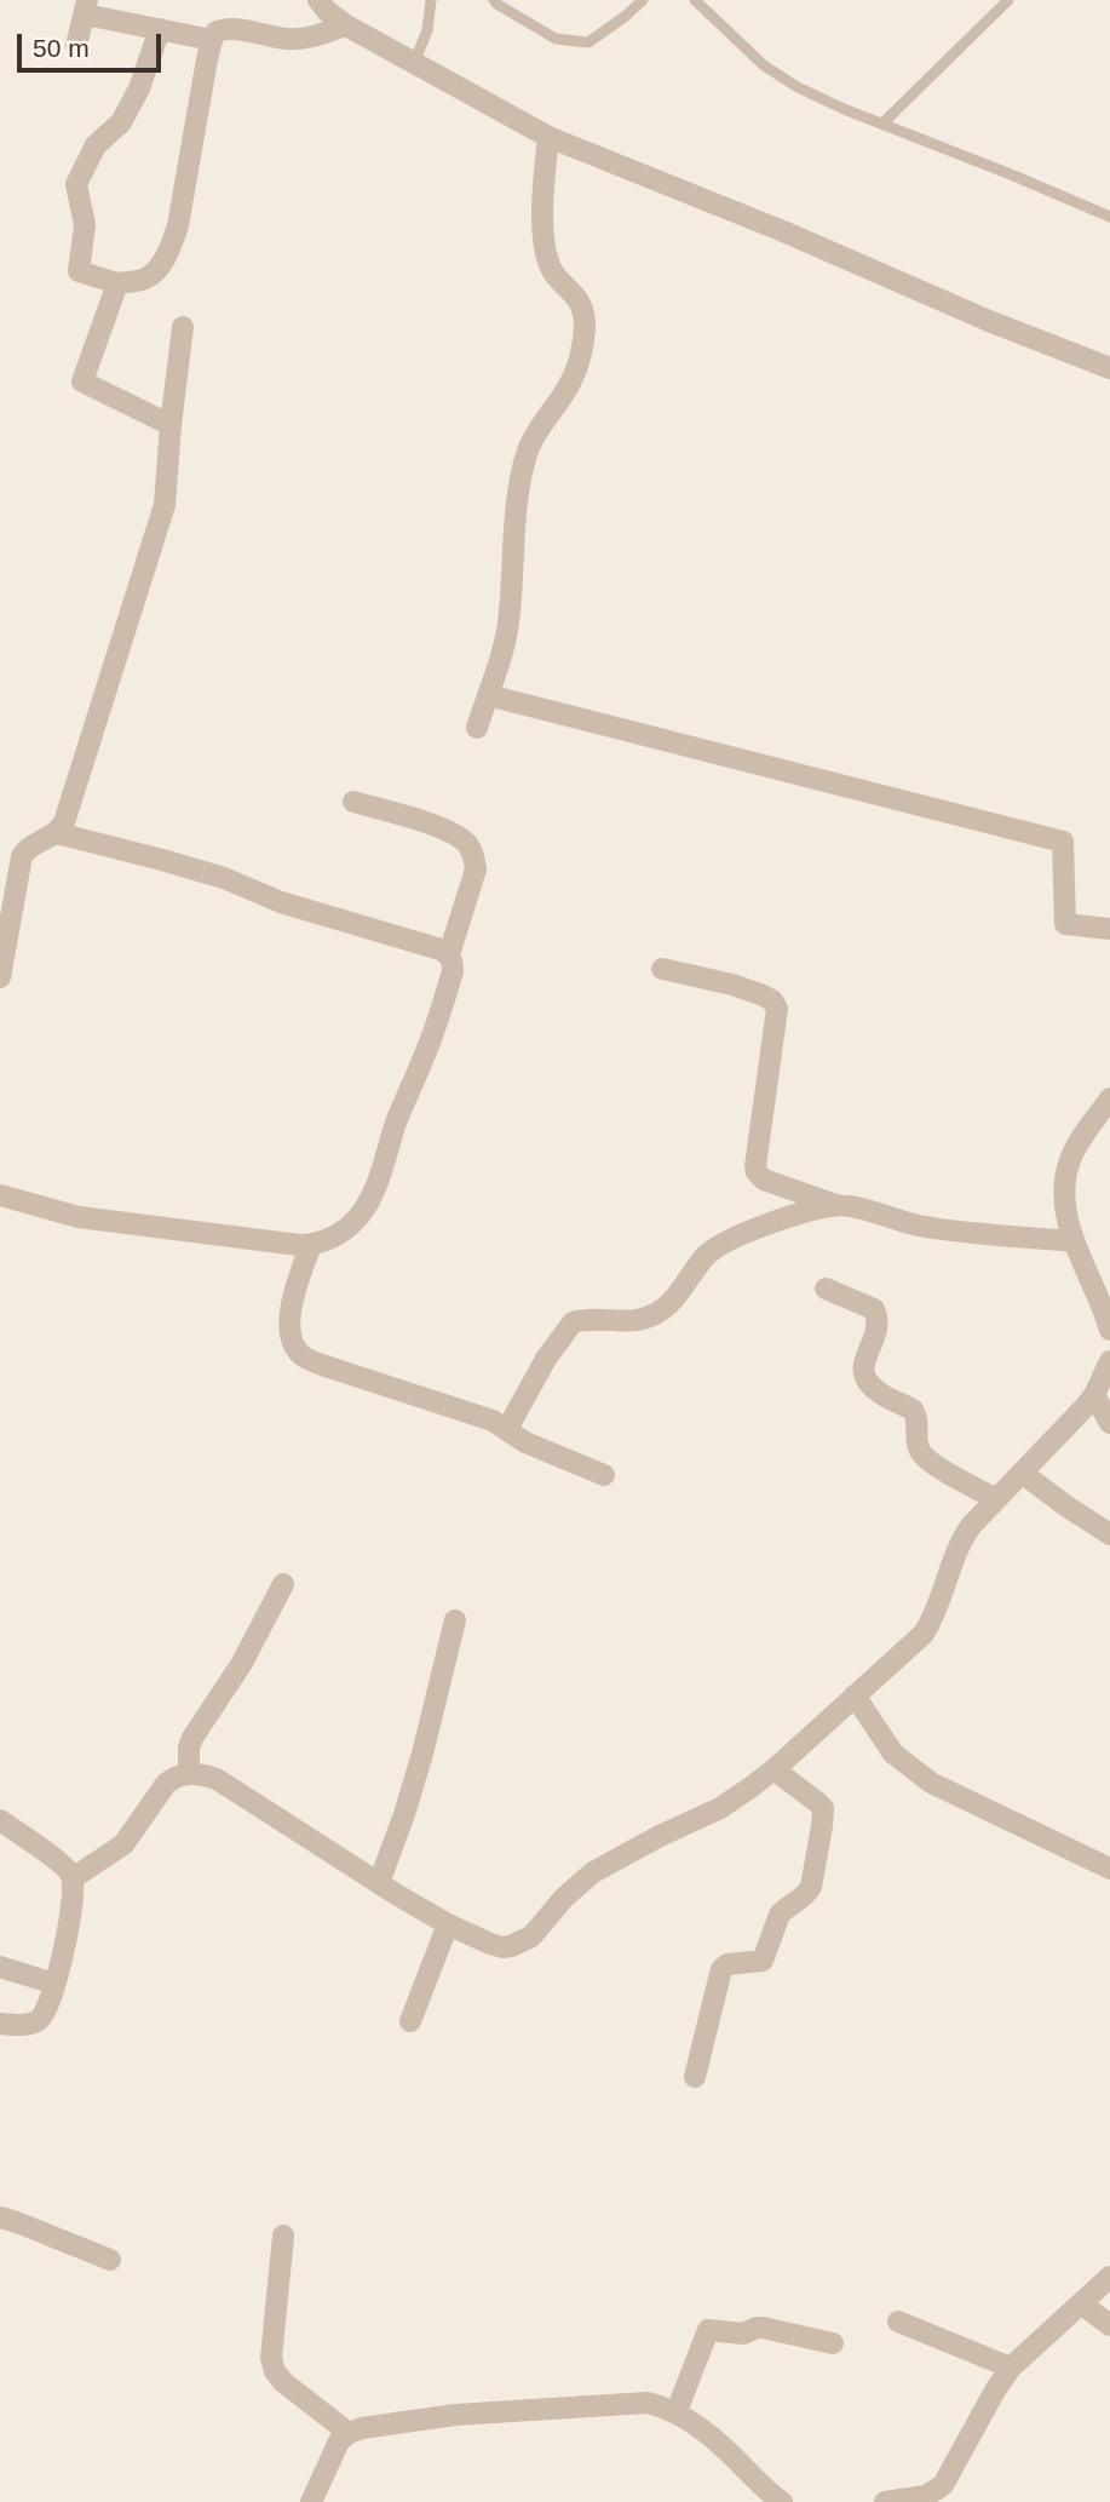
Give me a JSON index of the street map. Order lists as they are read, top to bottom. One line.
{"scale_bar":"50 m"}
